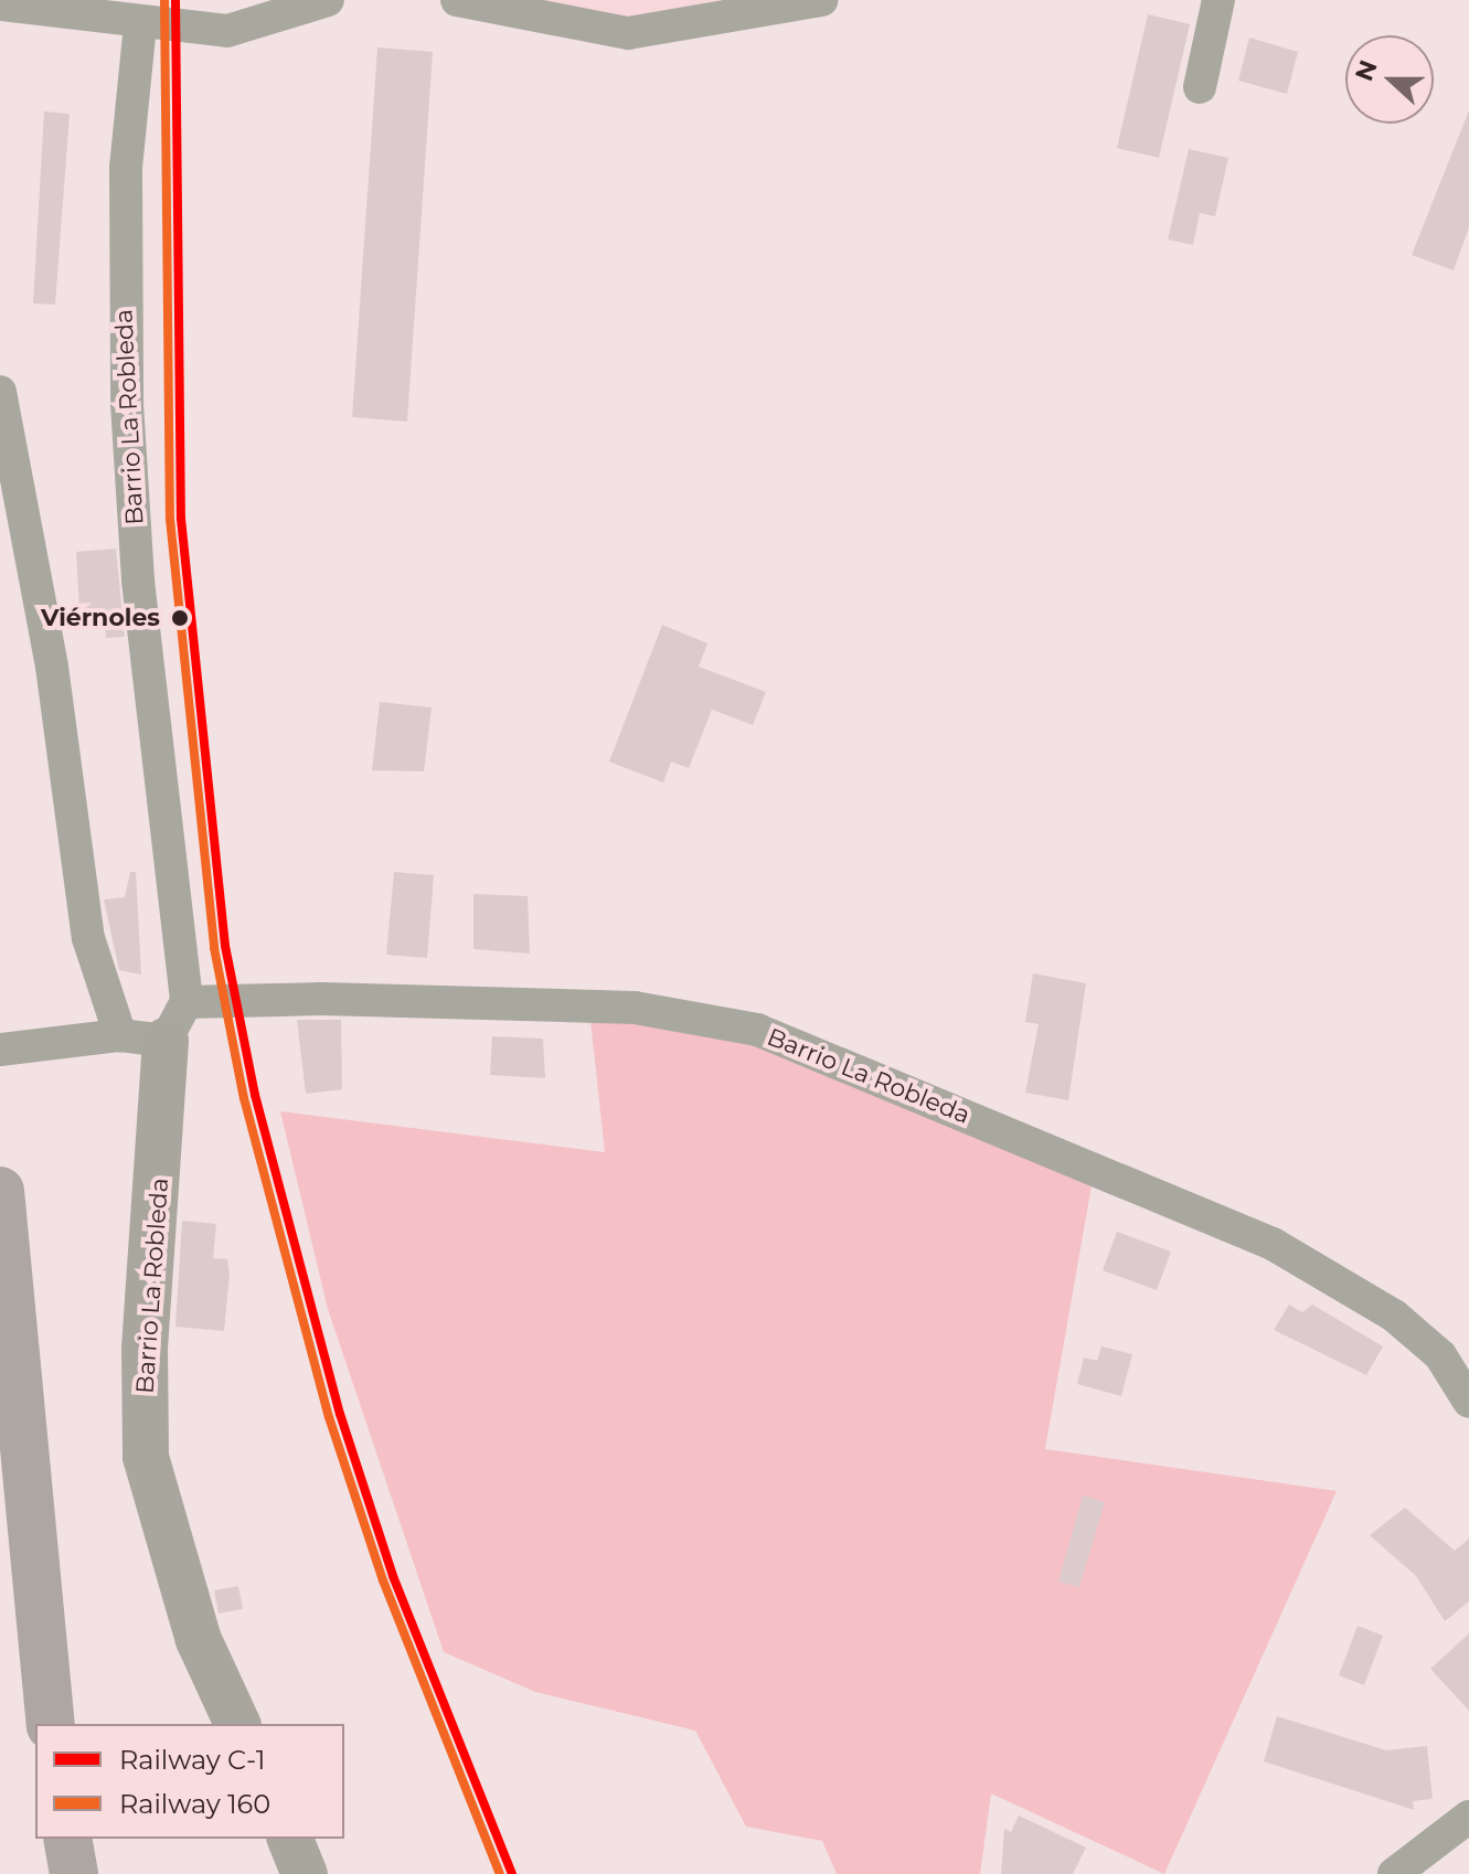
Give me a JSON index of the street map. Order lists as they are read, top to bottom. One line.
{"streets":{"street":["Barrio La Robleda"]},"places":["Viérnoles"],"lines":["rail line C-1","rail line 160"],"legend":["Railway C-1","Railway 160"],"north":"left"}
